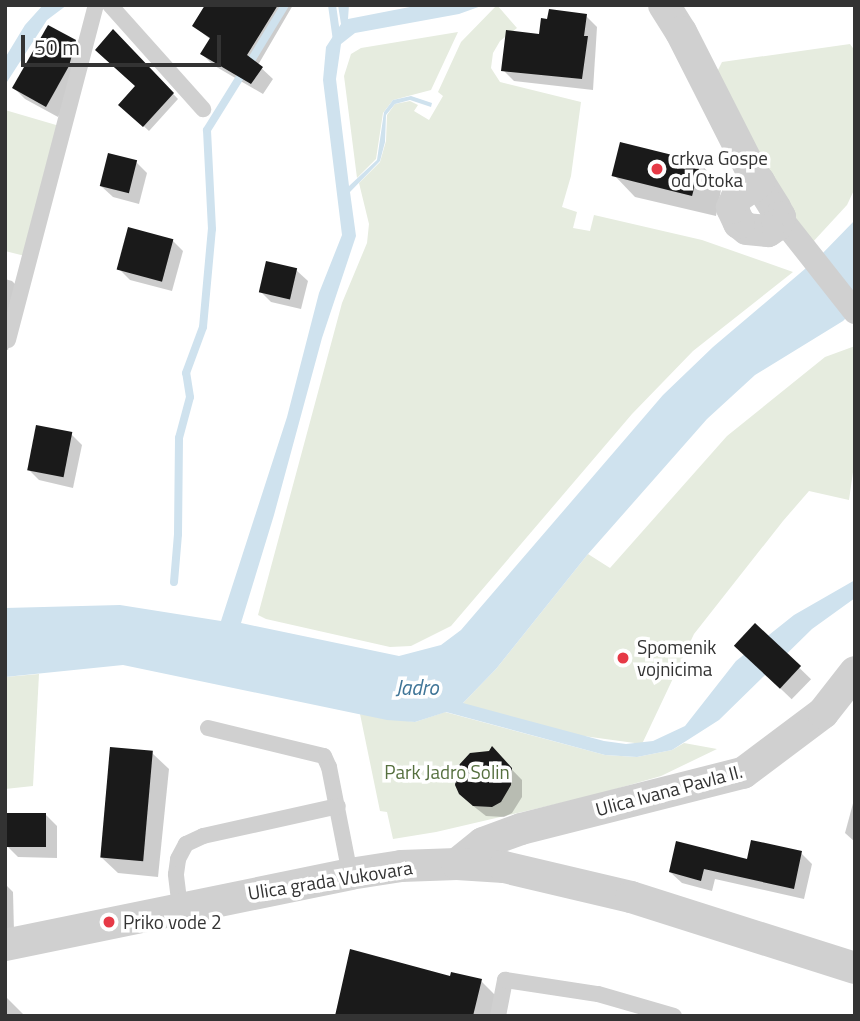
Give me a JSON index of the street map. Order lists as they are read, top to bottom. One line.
{"streets":{"street":["Ulica Ivana Pavla II.","Ulica grada Vukovara"]},"crossings":[["Ulica Ivana Pavla II.","Ulica grada Vukovara"]],"water":["Jadro"],"parks":["Park Jadro Solin"],"places":["crkva Gospe od Otoka","Spomenik vojnicima","Priko vode 2"],"scale_bar":"50 m"}
